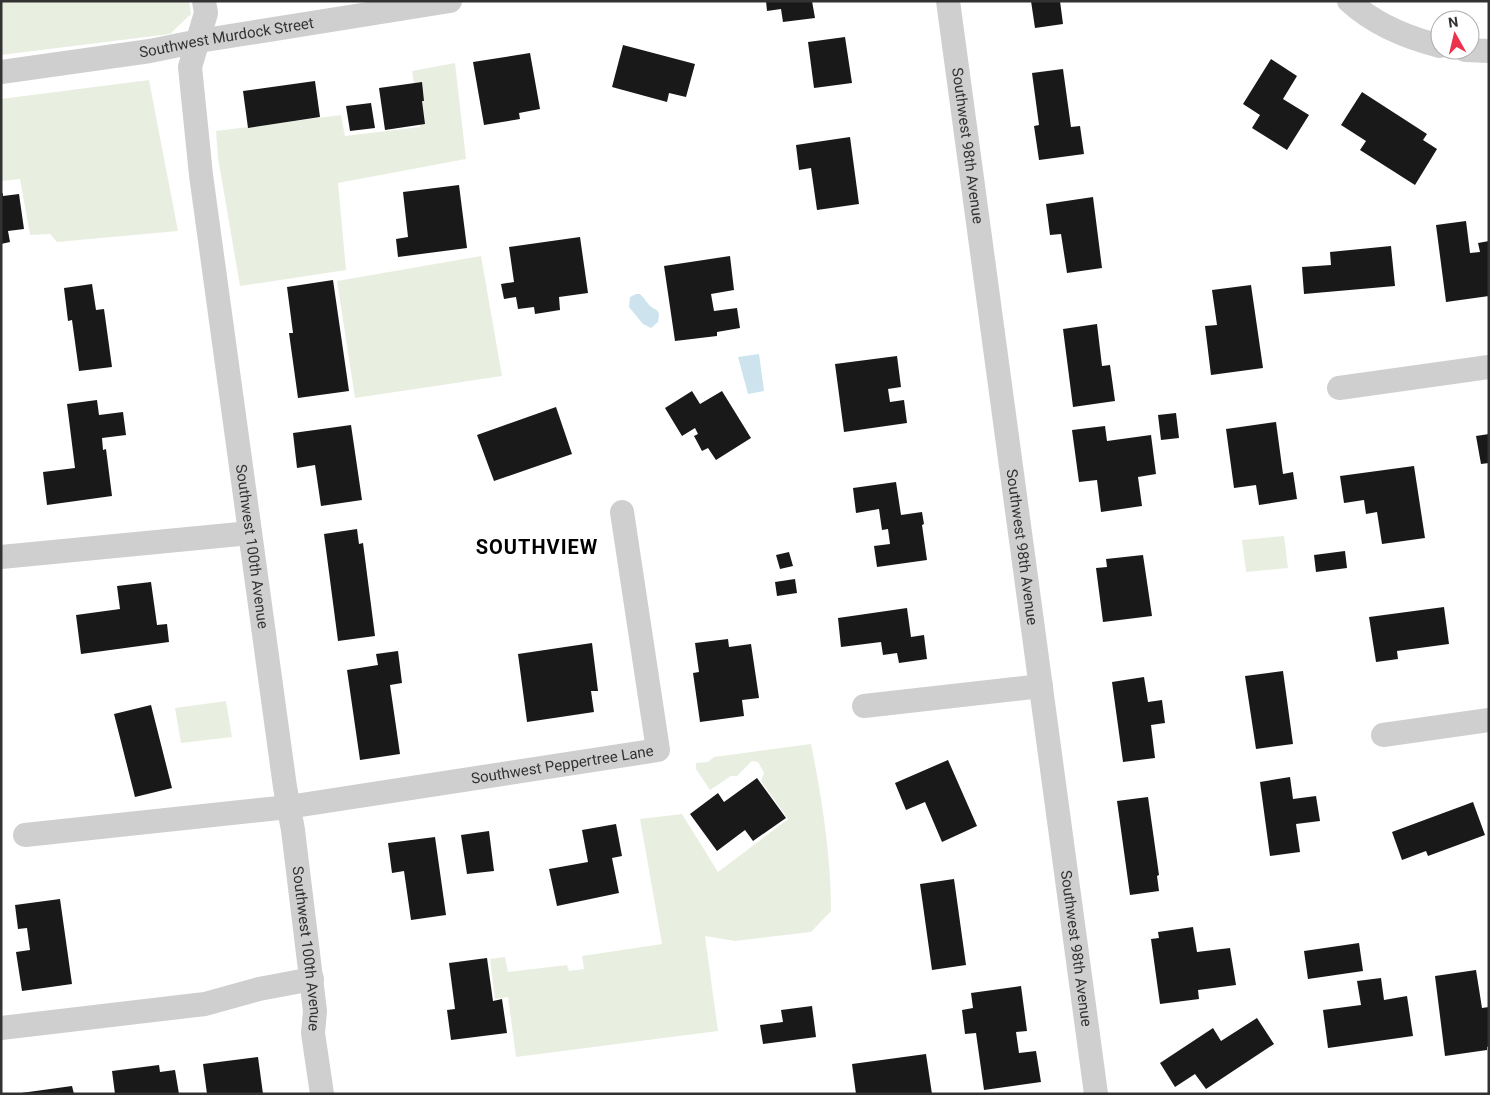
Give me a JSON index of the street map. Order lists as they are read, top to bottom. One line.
{"streets":{"street":["Southwest Murdock Street","Southwest 98th Avenue","Southwest 100th Avenue","Southwest Peppertree Lane"]},"crossings":[["Southwest Murdock Street","Southwest 100th Avenue"],["Southwest 100th Avenue","Southwest Peppertree Lane"]],"districts":["SOUTHVIEW"],"north":"top"}
